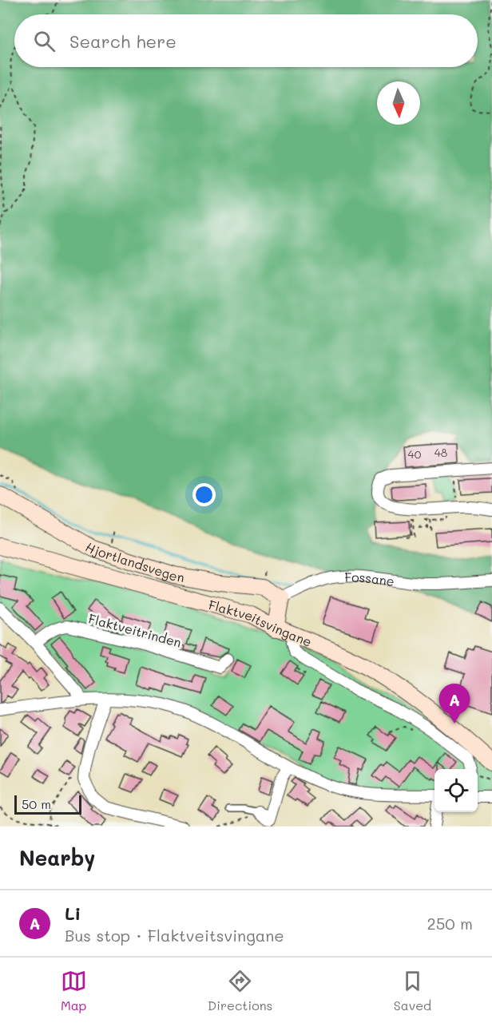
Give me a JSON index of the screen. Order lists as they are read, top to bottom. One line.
{"streets":{"main road":["Hjortlandsvegen","Flaktveitsvingane"],"street":["Fossane","Flaktveitrinden"]},"crossings":[["Hjortlandsvegen","Fossane"]],"house_numbers":["48","40"],"scale_bar":"50 m","north":"bottom","page":{"search":"Search here","pins":"A","scale":"50 m","heading":"Nearby","list":[{"mark":"A","name":"Li","note":"Bus stop · Flaktveitsvingane","value":"250 m"}],"nav":["Map","Directions","Saved"]}}
